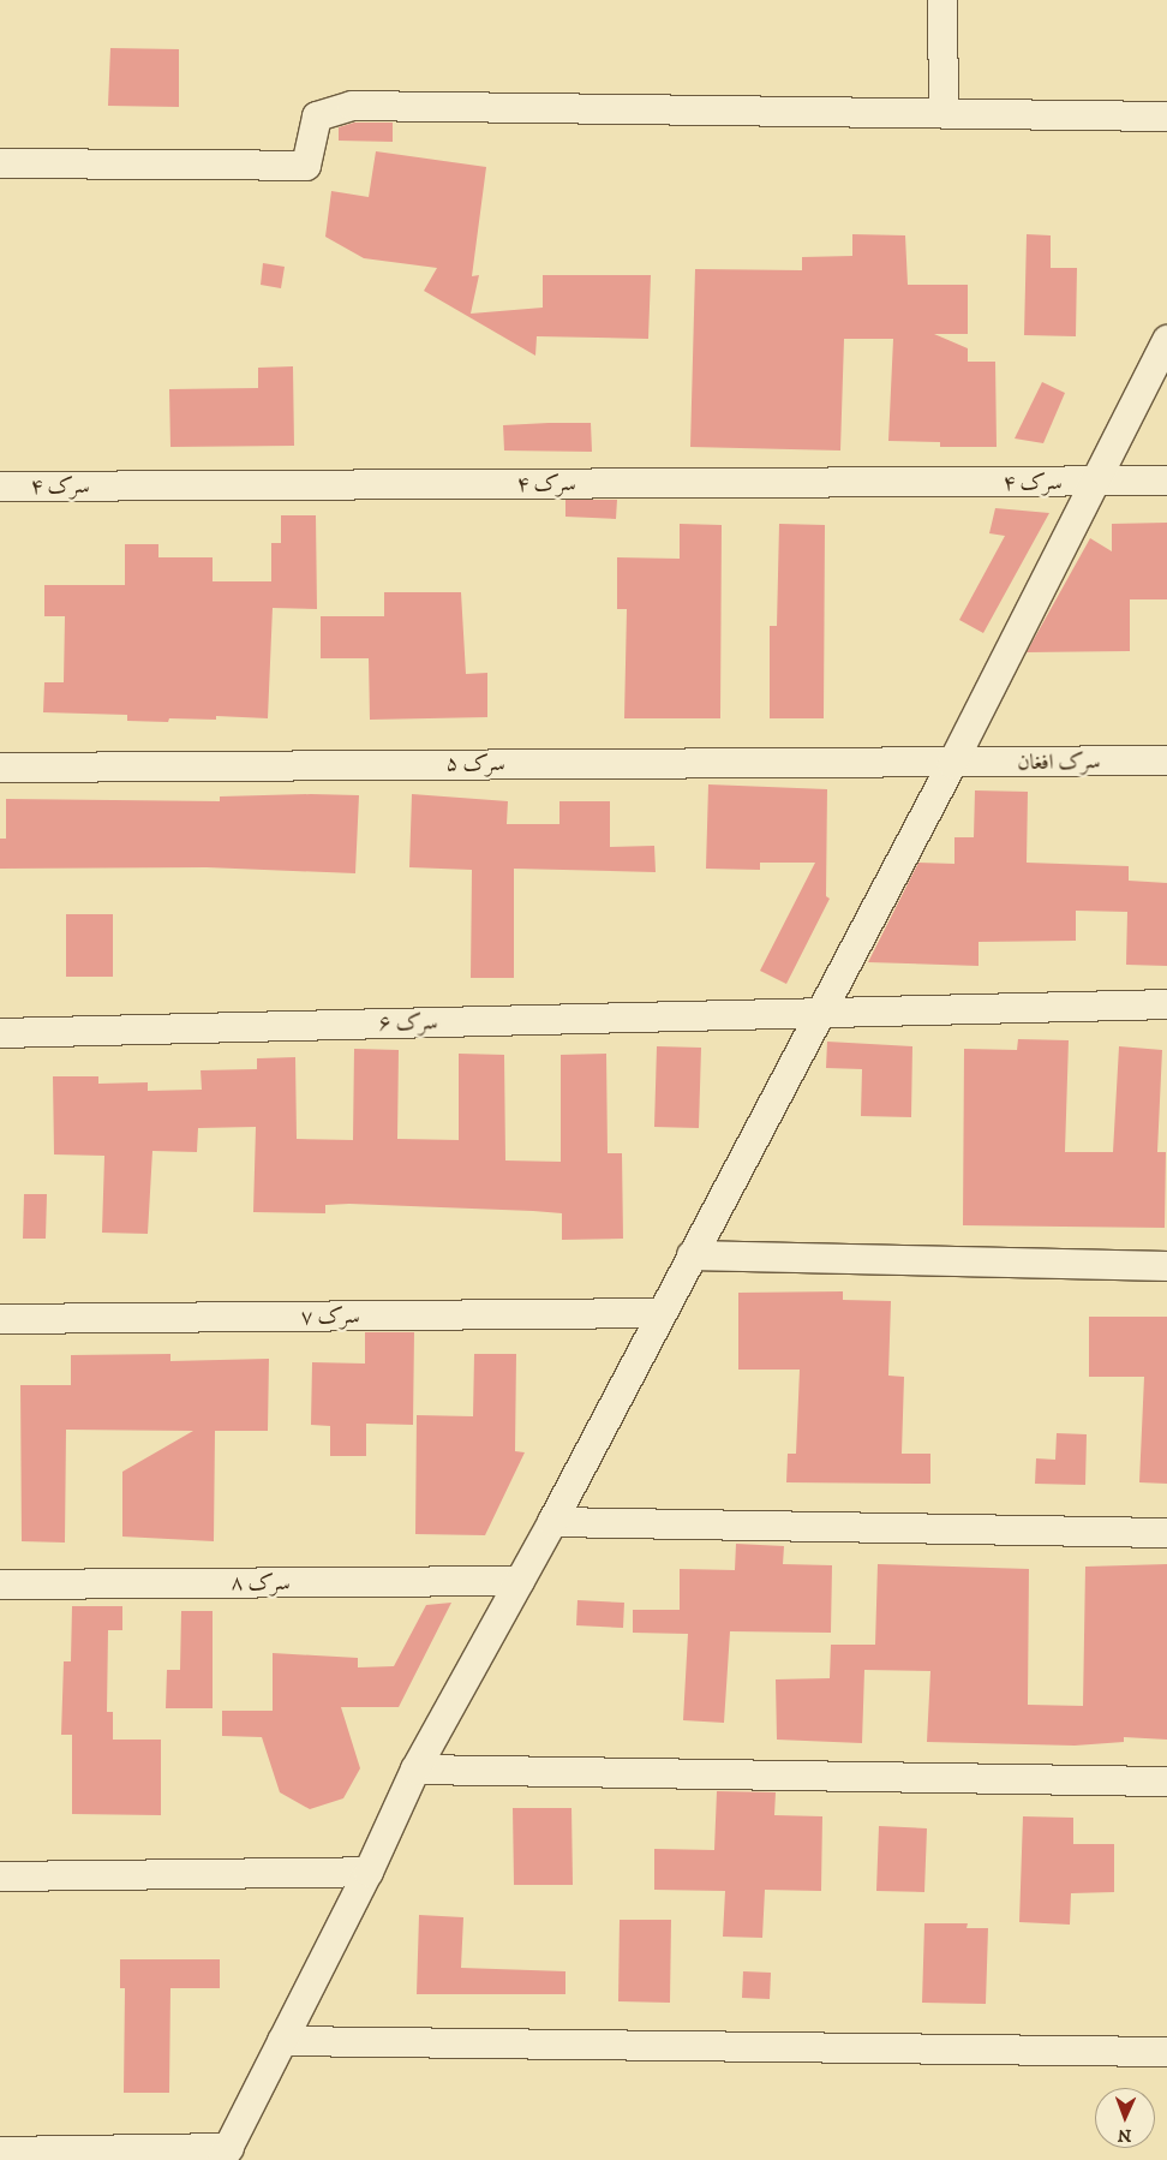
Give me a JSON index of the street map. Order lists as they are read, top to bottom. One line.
{"streets":{"street":["سرک ۴","سرک افغان","سرک ۵","سرک ۶","سرک ۷","سرک ۸"]},"crossings":[["سرک افغان","سرک ۵"]],"north":"bottom"}
